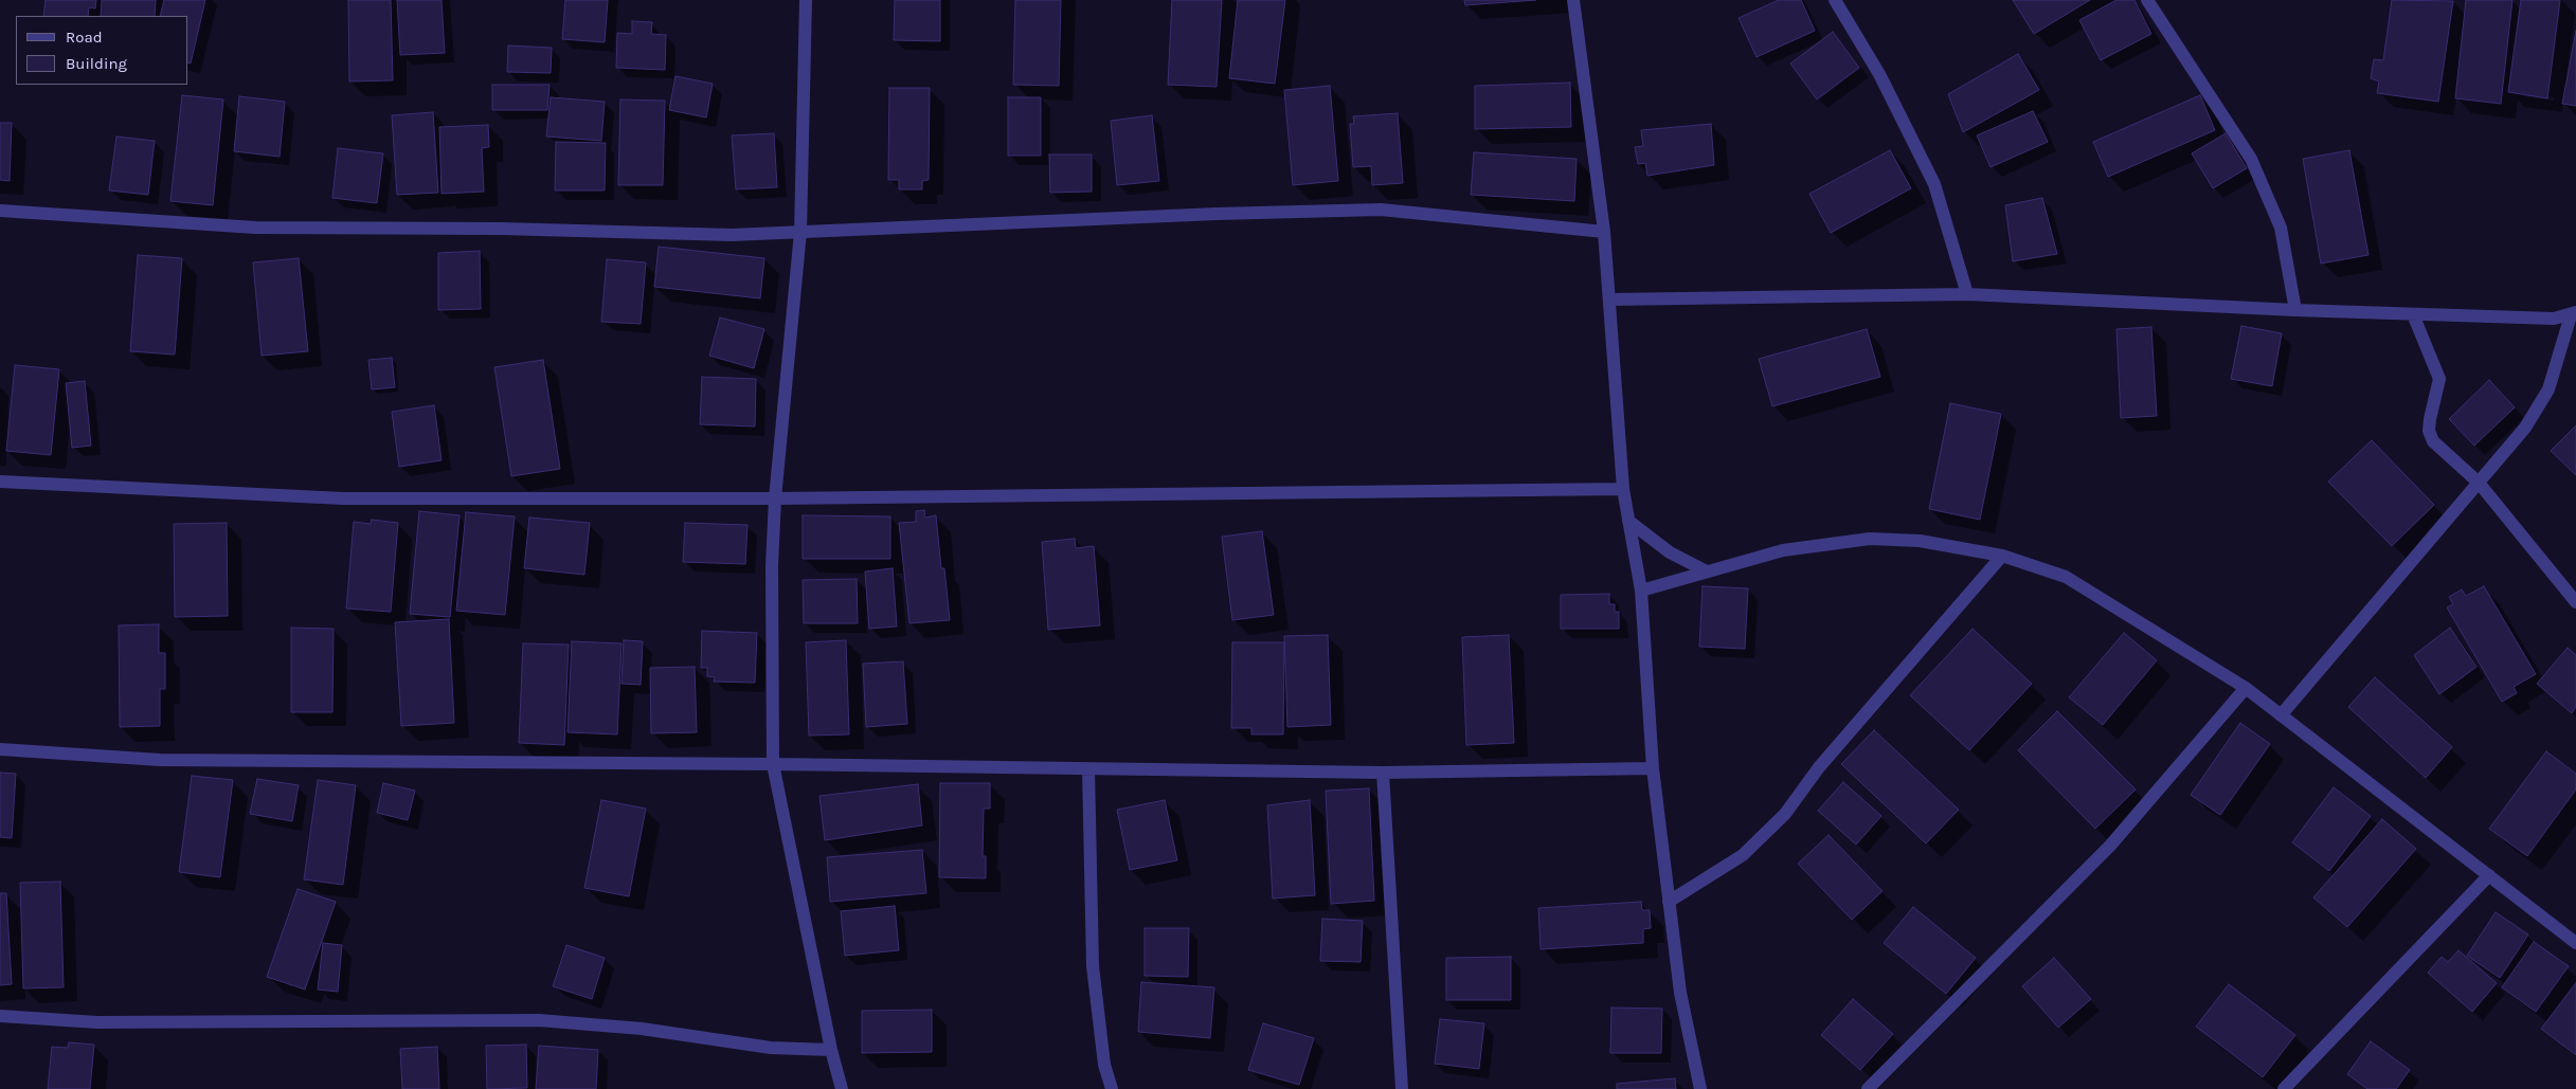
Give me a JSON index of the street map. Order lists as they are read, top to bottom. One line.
{"legend":["Road","Building"]}
